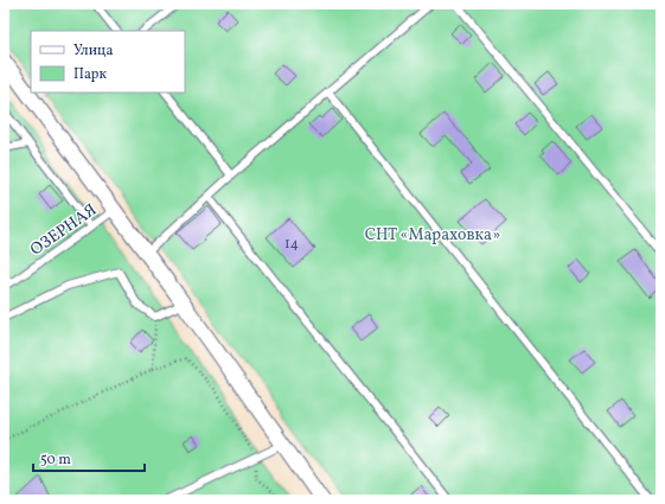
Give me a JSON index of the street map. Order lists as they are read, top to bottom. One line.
{"streets":{"lane":["ОЗЕРНАЯ"]},"parks":["СНТ «Мараховка»"],"house_numbers":["14"],"legend":["Улица","Парк"],"scale_bar":"50 m"}
